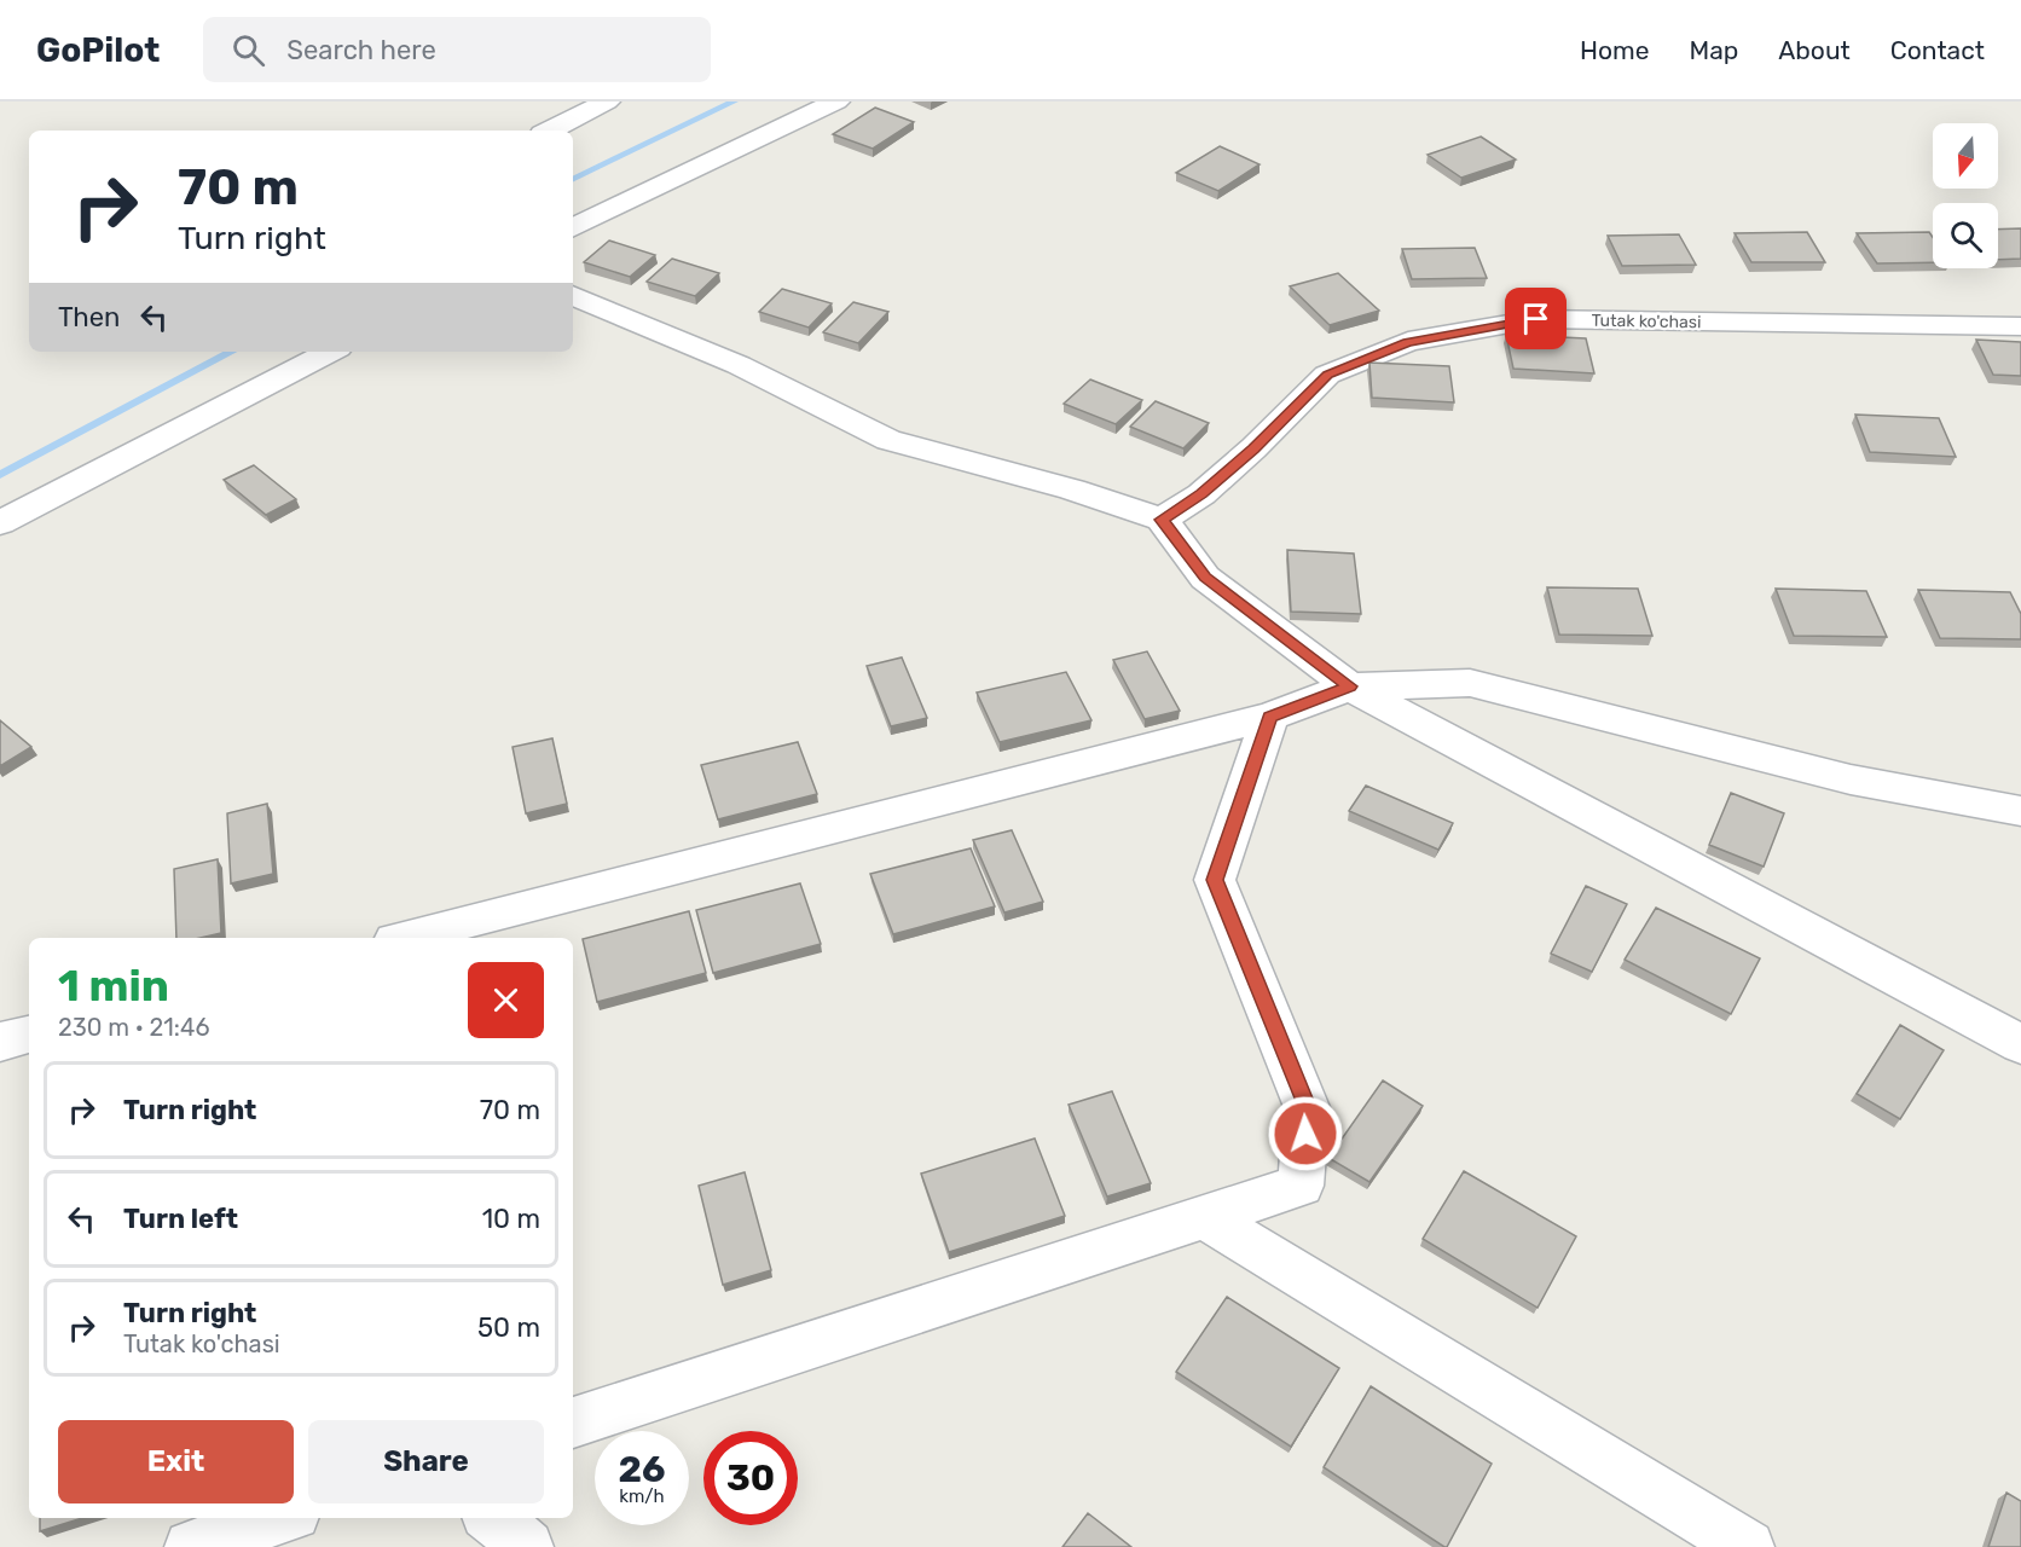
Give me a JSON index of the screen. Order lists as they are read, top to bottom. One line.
{"streets":{"street":["Tutak ko'chasi"]},"north":"bottom","page":{"header":"GoPilot","search":"Search here","nav":["Home","Map","About","Contact"],"turn":["70 m","Turn right"],"then":"Then","heading":["1 min","230 m · 21:46"],"list":[{"name":"Turn right","value":"70 m"},{"name":"Turn left","value":"10 m"},{"name":"Turn right","note":"Tutak ko'chasi","value":"50 m"}],"buttons":["Exit","Share"],"speed":"26 km/h","limit":"30"}}
